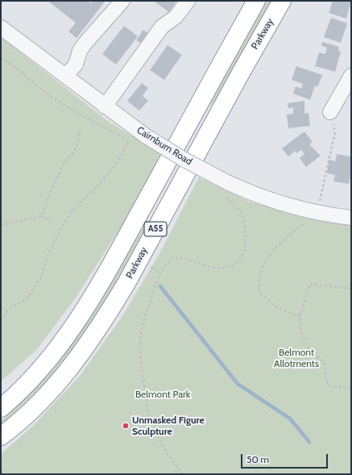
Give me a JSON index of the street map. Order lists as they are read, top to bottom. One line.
{"streets":{"highway":["Parkway","A55"],"street":["Cairnburn Road"]},"parks":["Belmont Allotments","Belmont Park"],"places":["Unmasked Figure Sculpture"],"scale_bar":"50 m"}
